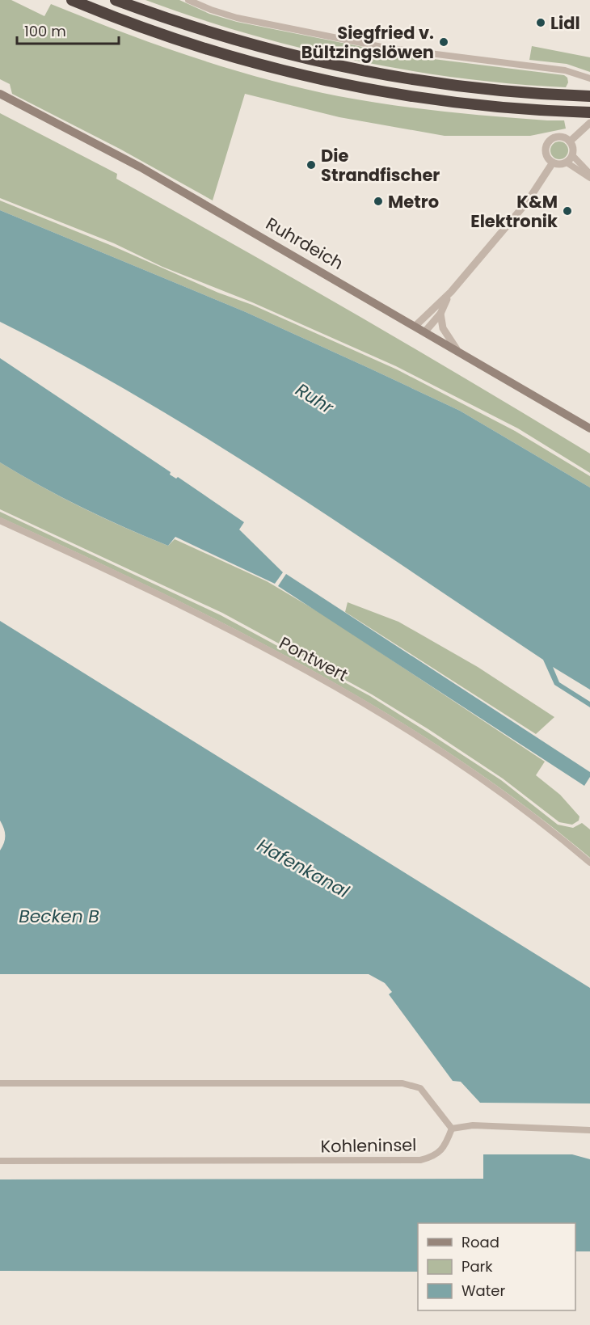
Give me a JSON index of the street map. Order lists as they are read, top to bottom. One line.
{"streets":{"main road":["Ruhrdeich"],"street":["Pontwert","Kohleninsel"]},"water":["Ruhr","Hafenkanal","Becken B"],"places":["Lidl","Siegfried v. Bültzingslöwen","Die Strandfischer","Metro","K&M Elektronik"],"legend":["Road","Park","Water"],"scale_bar":"100 m"}
